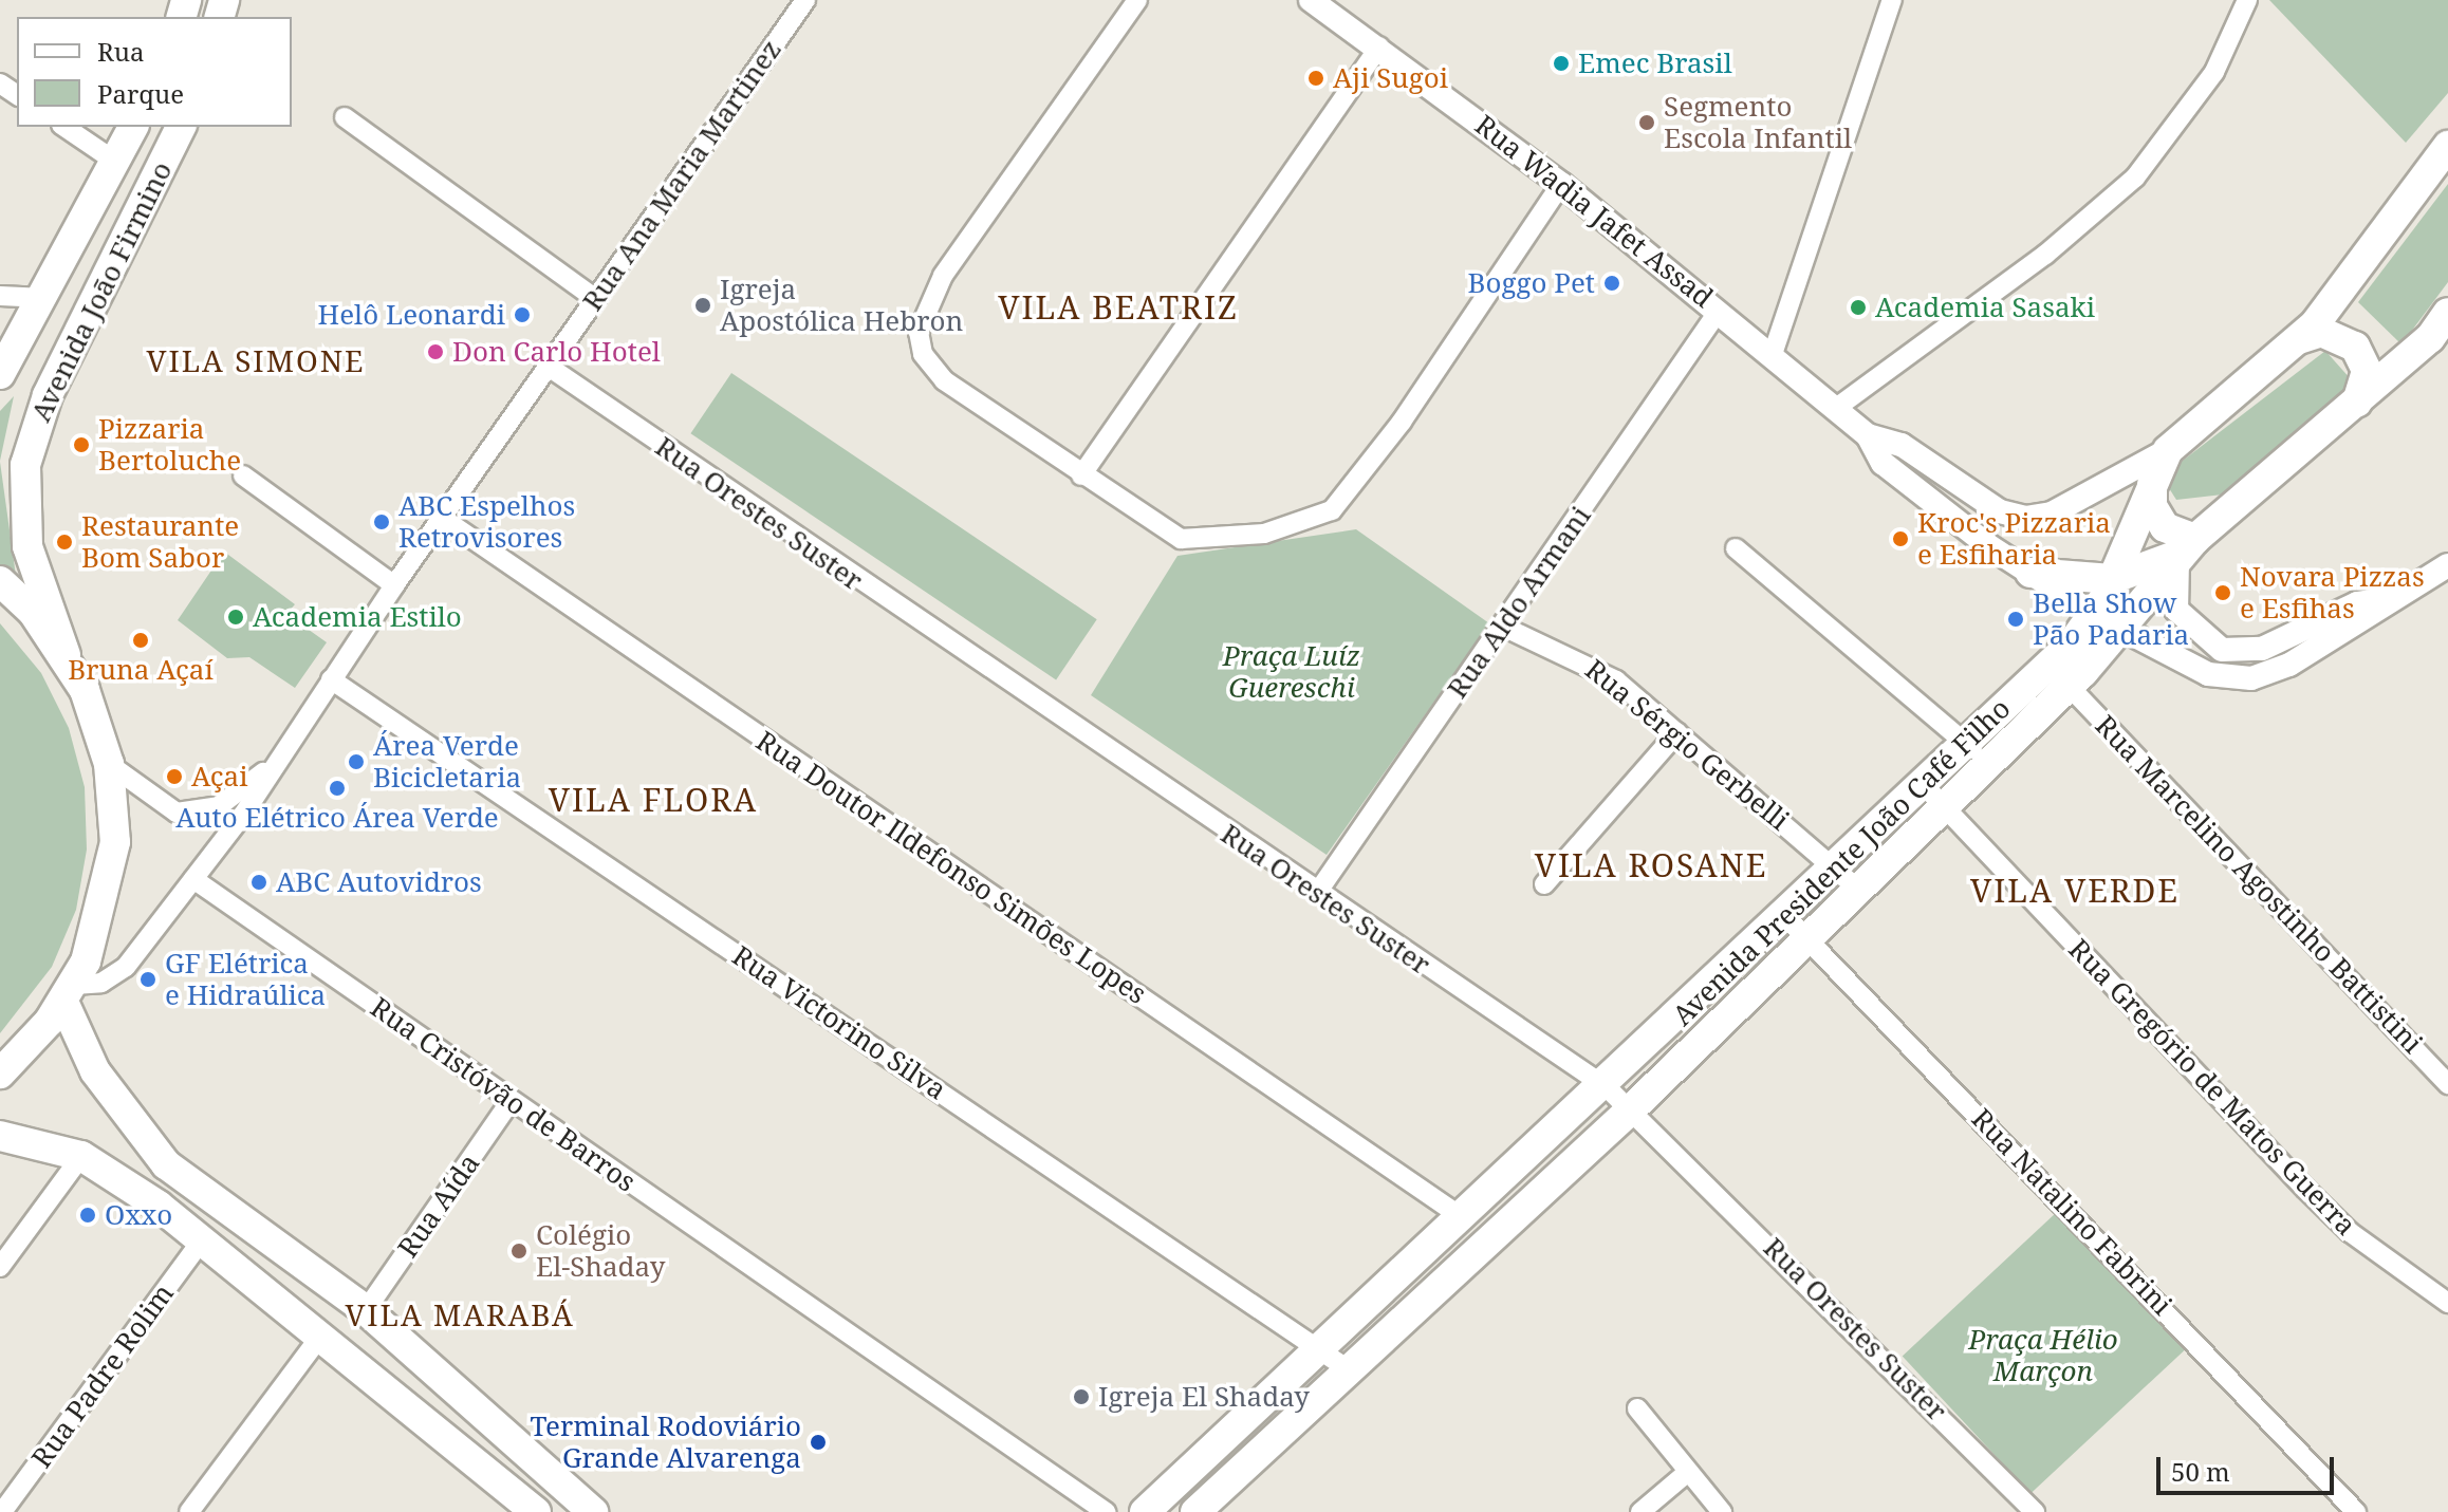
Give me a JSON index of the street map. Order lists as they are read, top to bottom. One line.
{"streets":{"main road":["Avenida João Firmino","Avenida Presidente João Café Filho"],"street":["Rua Ana Maria Martinez","Rua Wadia Jafet Assad","Rua Orestes Suster","Rua Aldo Armani","Rua Sérgio Gerbelli","Rua Doutor Ildefonso Simões Lopes","Rua Marcelino Agostinho Battistini","Rua Victorino Silva","Rua Gregório de Matos Guerra","Rua Cristóvão de Barros","Rua Aída","Rua Natalino Fabrini","Rua Padre Rolim"]},"crossings":[["Rua Ana Maria Martinez","Avenida João Firmino"],["Rua Ana Maria Martinez","Rua Orestes Suster"],["Rua Ana Maria Martinez","Rua Doutor Ildefonso Simões Lopes"],["Rua Ana Maria Martinez","Rua Victorino Silva"],["Rua Ana Maria Martinez","Rua Cristóvão de Barros"],["Rua Wadia Jafet Assad","Rua Aldo Armani"],["Rua Wadia Jafet Assad","Avenida Presidente João Café Filho"],["Rua Orestes Suster","Rua Aldo Armani"],["Rua Orestes Suster","Avenida Presidente João Café Filho"],["Rua Aldo Armani","Rua Sérgio Gerbelli"],["Rua Sérgio Gerbelli","Avenida Presidente João Café Filho"],["Avenida Presidente João Café Filho","Rua Doutor Ildefonso Simões Lopes"],["Avenida Presidente João Café Filho","Rua Marcelino Agostinho Battistini"],["Avenida Presidente João Café Filho","Rua Victorino Silva"],["Avenida Presidente João Café Filho","Rua Gregório de Matos Guerra"],["Avenida Presidente João Café Filho","Rua Natalino Fabrini"],["Rua Cristóvão de Barros","Rua Aída"]],"districts":["VILA BEATRIZ","VILA SIMONE","VILA FLORA","VILA ROSANE","VILA VERDE","VILA MARABÁ"],"parks":["Praça Luíz Guereschi","Praça Hélio Marçon"],"places":["Emec Brasil","Aji Sugoi","Segmento Escola Infantil","Boggo Pet","Igreja Apostólica Hebron","Academia Sasaki","Helô Leonardi","Don Carlo Hotel","Pizzaria Bertoluche","ABC Espelhos Retrovisores","Kroc's Pizzaria e Esfiharia","Restaurante Bom Sabor","Novara Pizzas e Esfihas","Academia Estilo","Bella Show Pão Padaria","Bruna Açaí","Área Verde Bicicletaria","Açai","Auto Elétrico Área Verde","ABC Autovidros","GF Elétrica e Hidraúlica","Oxxo","Colégio El-Shaday","Igreja El Shaday","Terminal Rodoviário Grande Alvarenga"],"legend":["Rua","Parque"],"scale_bar":"50 m"}
